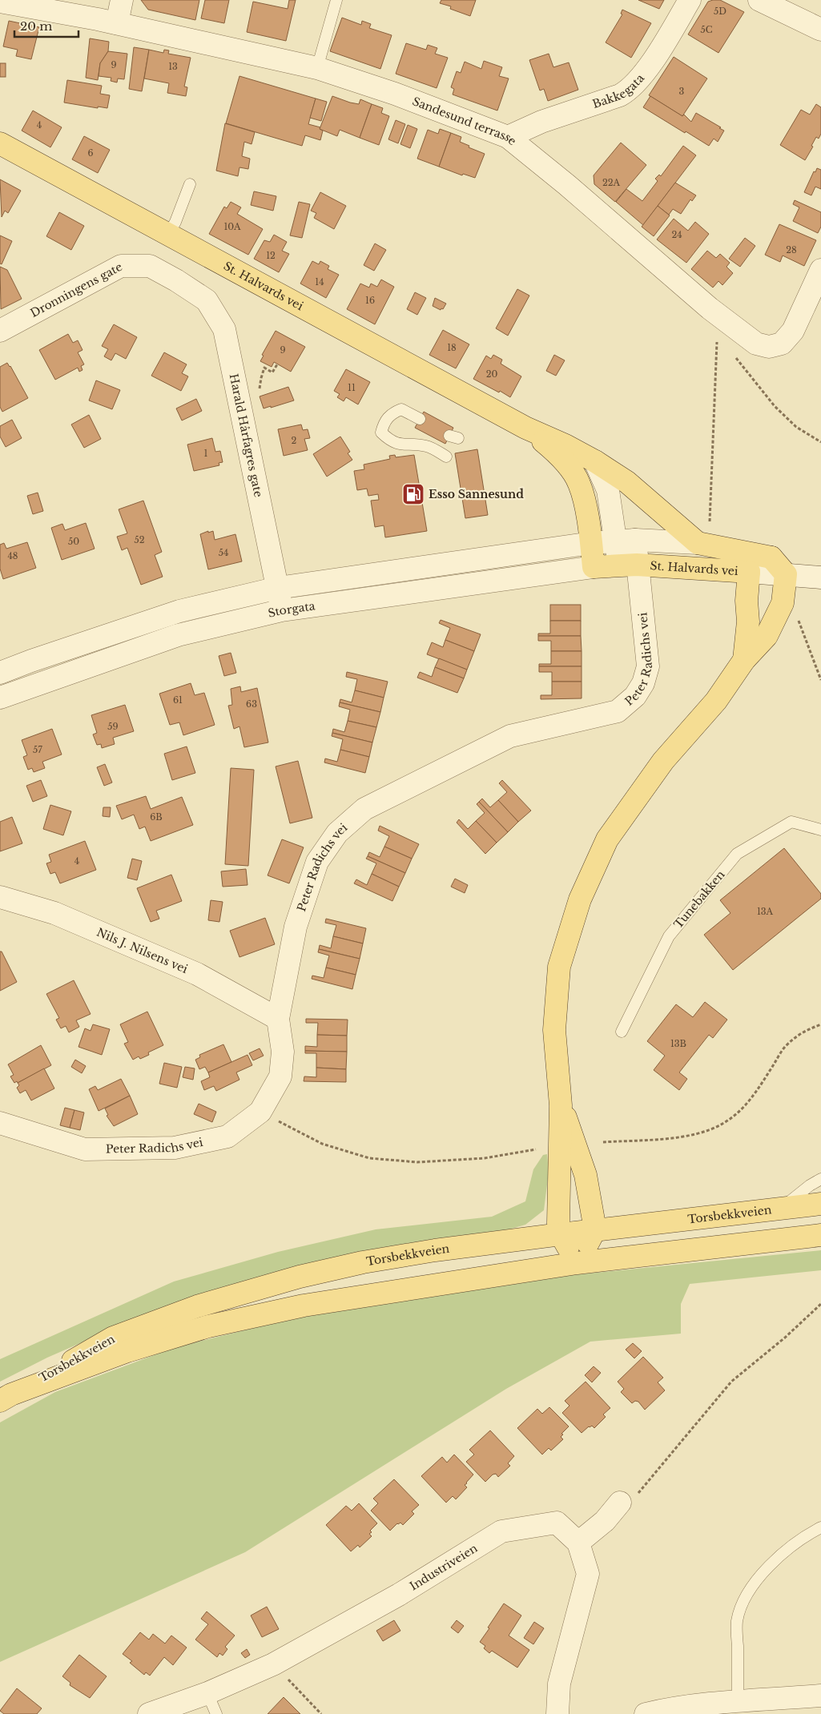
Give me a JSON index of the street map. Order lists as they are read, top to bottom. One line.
{"streets":{"main road":["St. Halvards vei","Torsbekkveien"],"street":["Bakkegata","Sandesund terrasse","Dronningens gate","Harald Hårfagres gate","Storgata","Peter Radichs vei","Nils J. Nilsens vei","Industriveien"],"lane":["Tunebakken"]},"crossings":[["Bakkegata","Sandesund terrasse"],["St. Halvards vei","Storgata"],["St. Halvards vei","Peter Radichs vei"],["Dronningens gate","Harald Hårfagres gate"],["Harald Hårfagres gate","Storgata"],["Peter Radichs vei","Nils J. Nilsens vei"]],"places":{"fuel station":["Esso Sannesund"]},"house_numbers":["5D","5C","9","13","3","4","6","22A","10A","24","28","12","14","16","18","9","20","11","2","1","52","50","54","48","61","63","59","57","6B","4","13A","13B"],"scale_bar":"20 m"}
